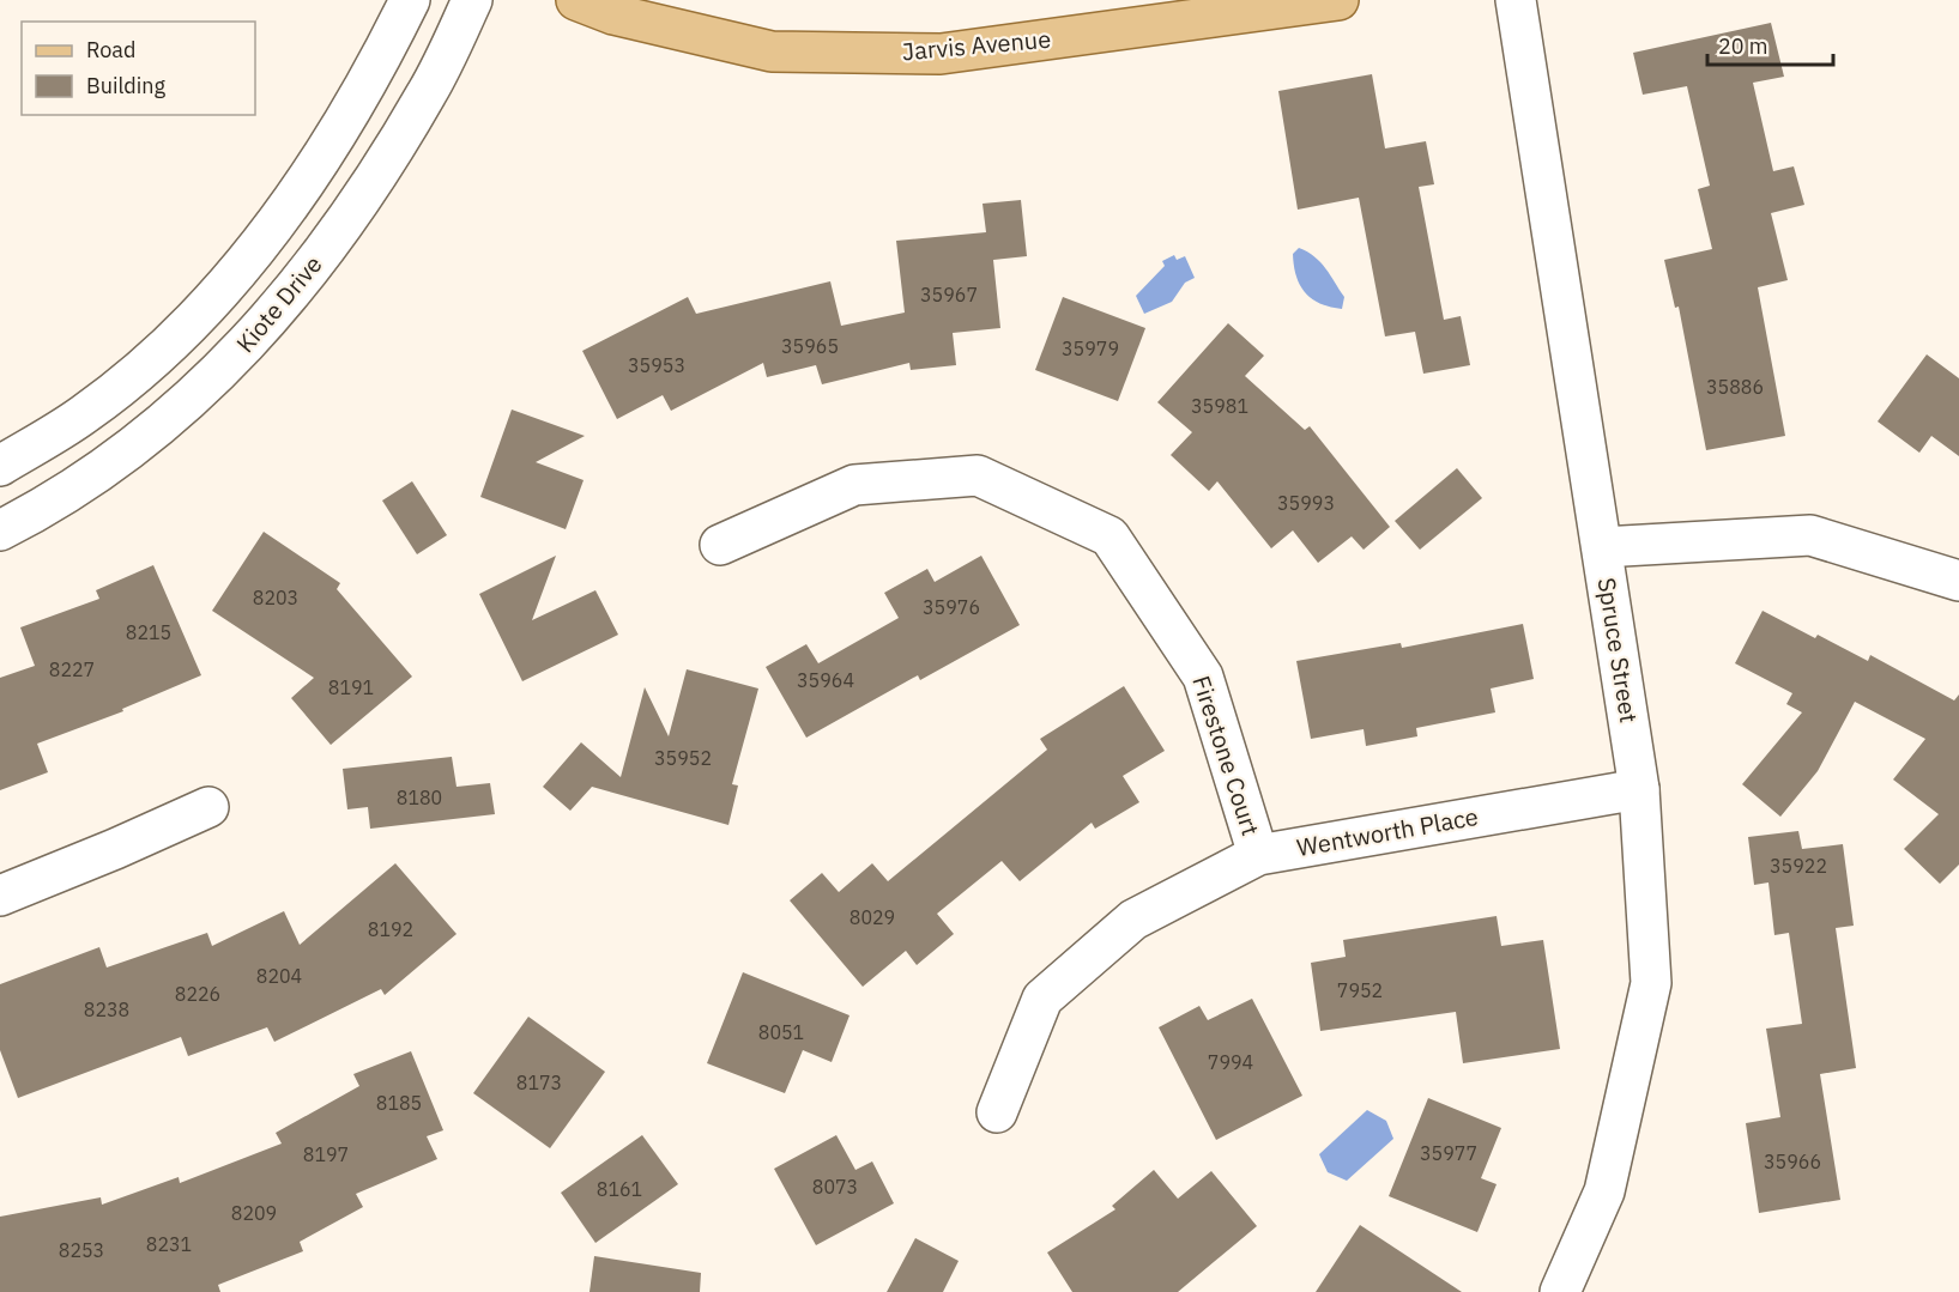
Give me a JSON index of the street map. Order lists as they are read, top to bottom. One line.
{"streets":{"main road":["Jarvis Avenue"],"street":["Kiote Drive","Spruce Street","Firestone Court","Wentworth Place"]},"crossings":[["Spruce Street","Wentworth Place"],["Firestone Court","Wentworth Place"]],"house_numbers":["35967","35965","35979","35953","35886","35981","35993","8203","35976","8215","8227","35964","8191","35952","8180","35922","8029","8192","8204","7952","8226","8238","8051","7994","8173","8185","35977","8197","35966","8073","8161","8209","8231","8253"],"legend":["Road","Building"],"scale_bar":"20 m"}
